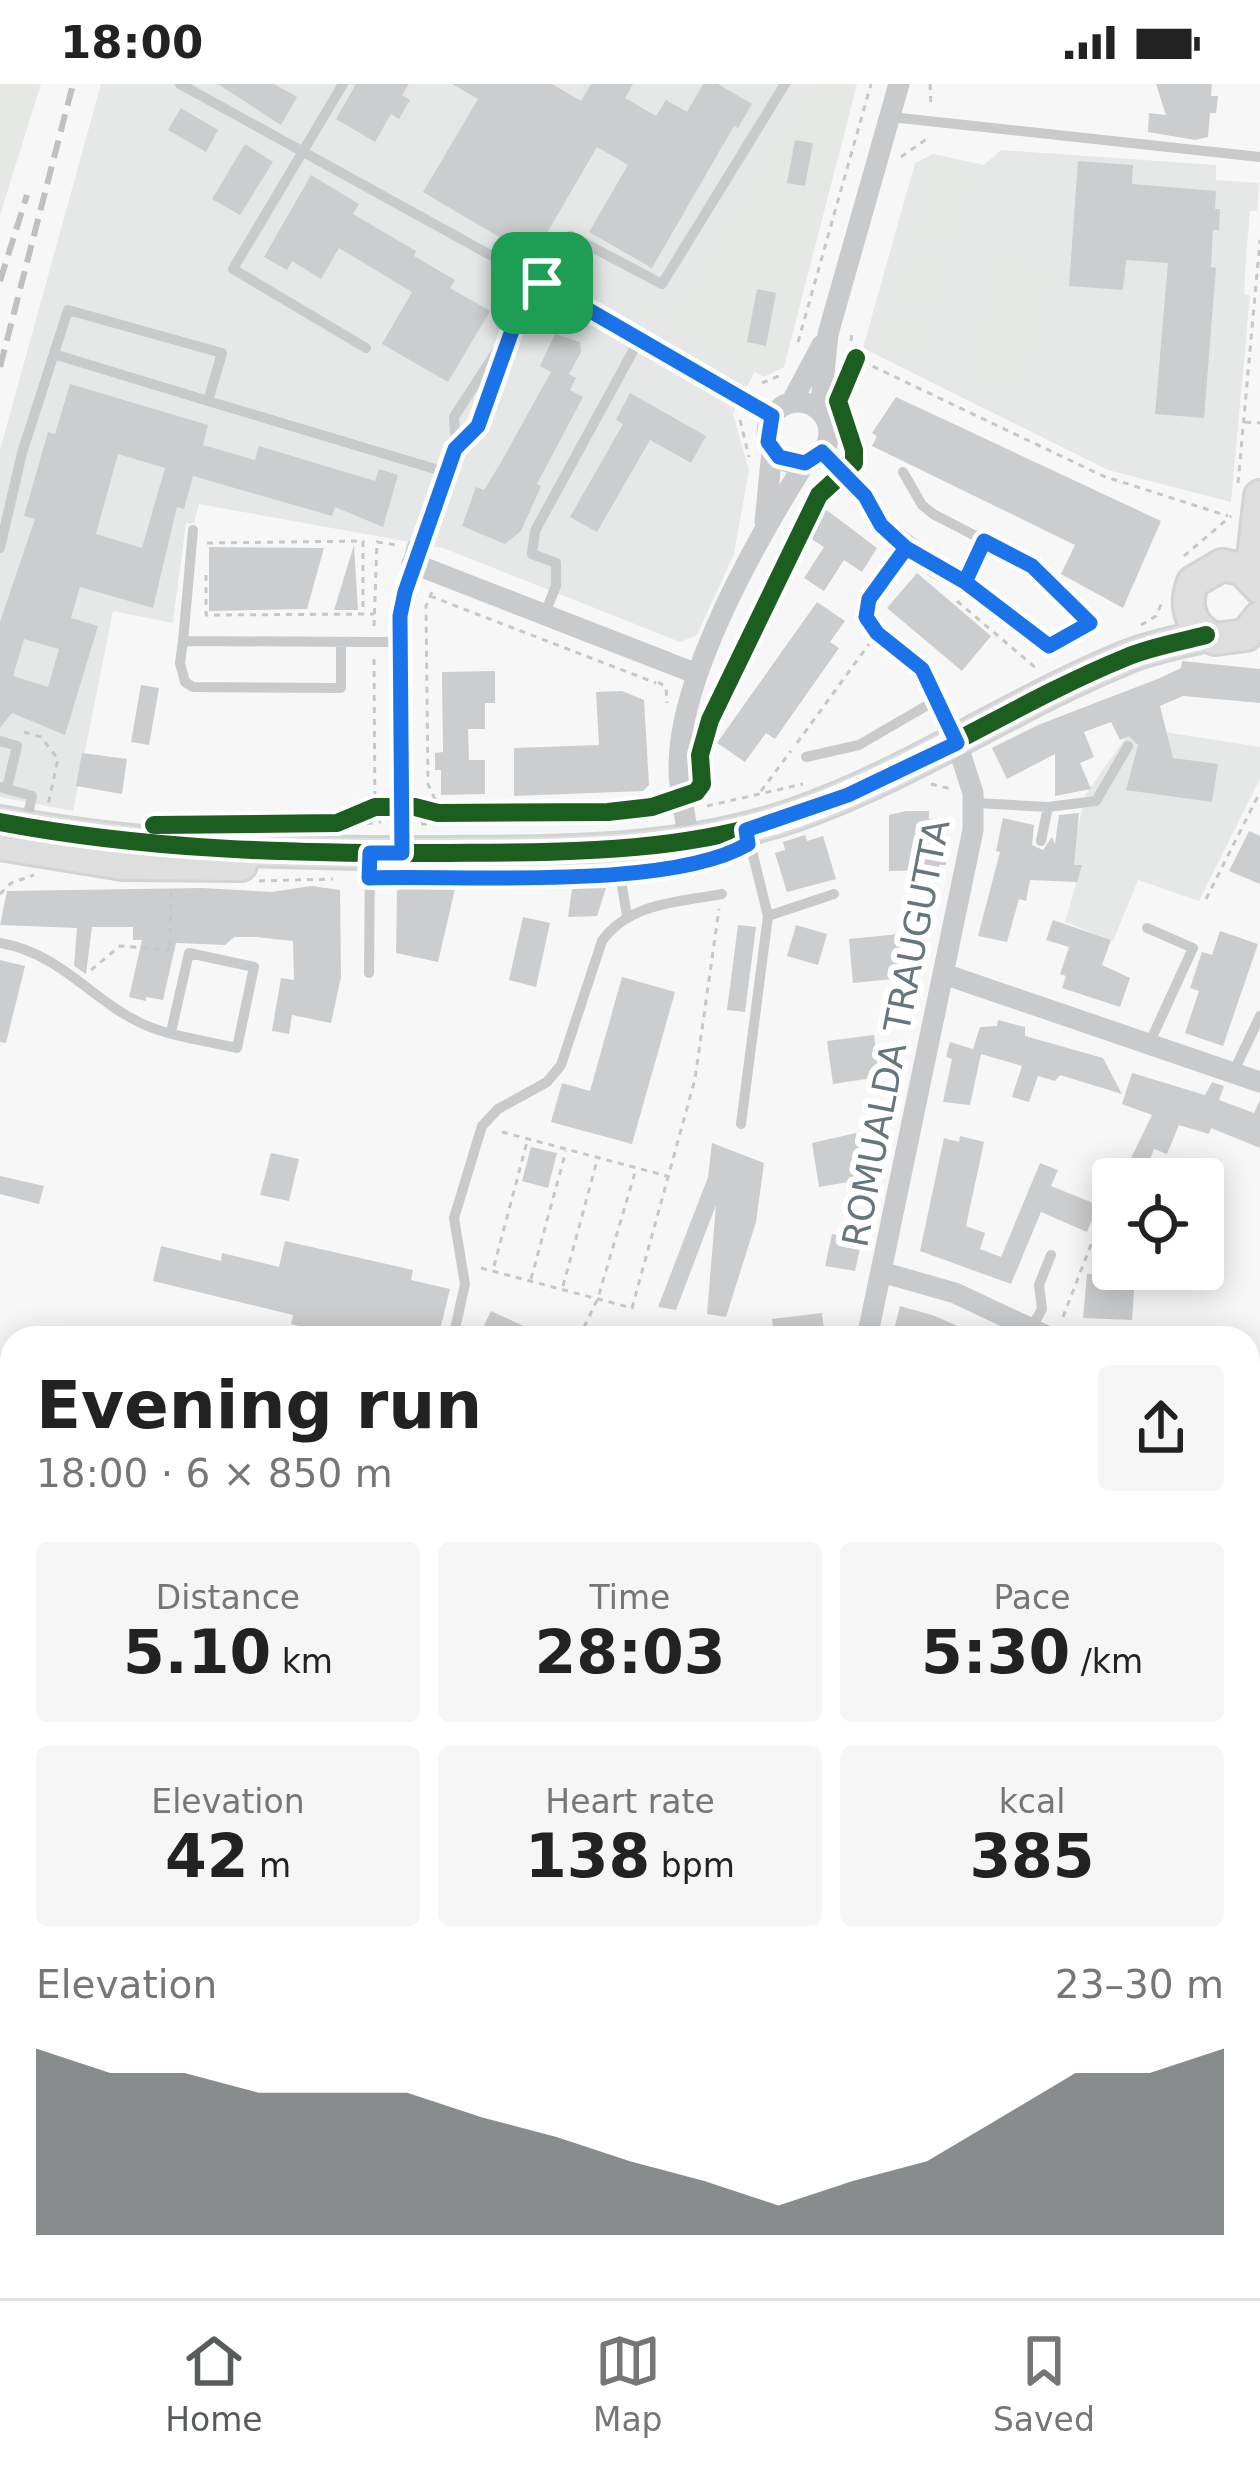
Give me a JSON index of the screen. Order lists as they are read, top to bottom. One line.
{"streets":{"street":["ROMUALDA TRAUGUTTA"]},"page":{"status":"18:00","heading":["Evening run","18:00 · 6 × 850 m"],"stats":[["Distance","5.10 km"],["Time","28:03"],["Pace","5:30 /km"],["Elevation","42 m"],["Heart rate","138 bpm"],["kcal","385"]],"chart":["Elevation","23–30 m"],"tabs":["Home","Map","Saved"]}}
